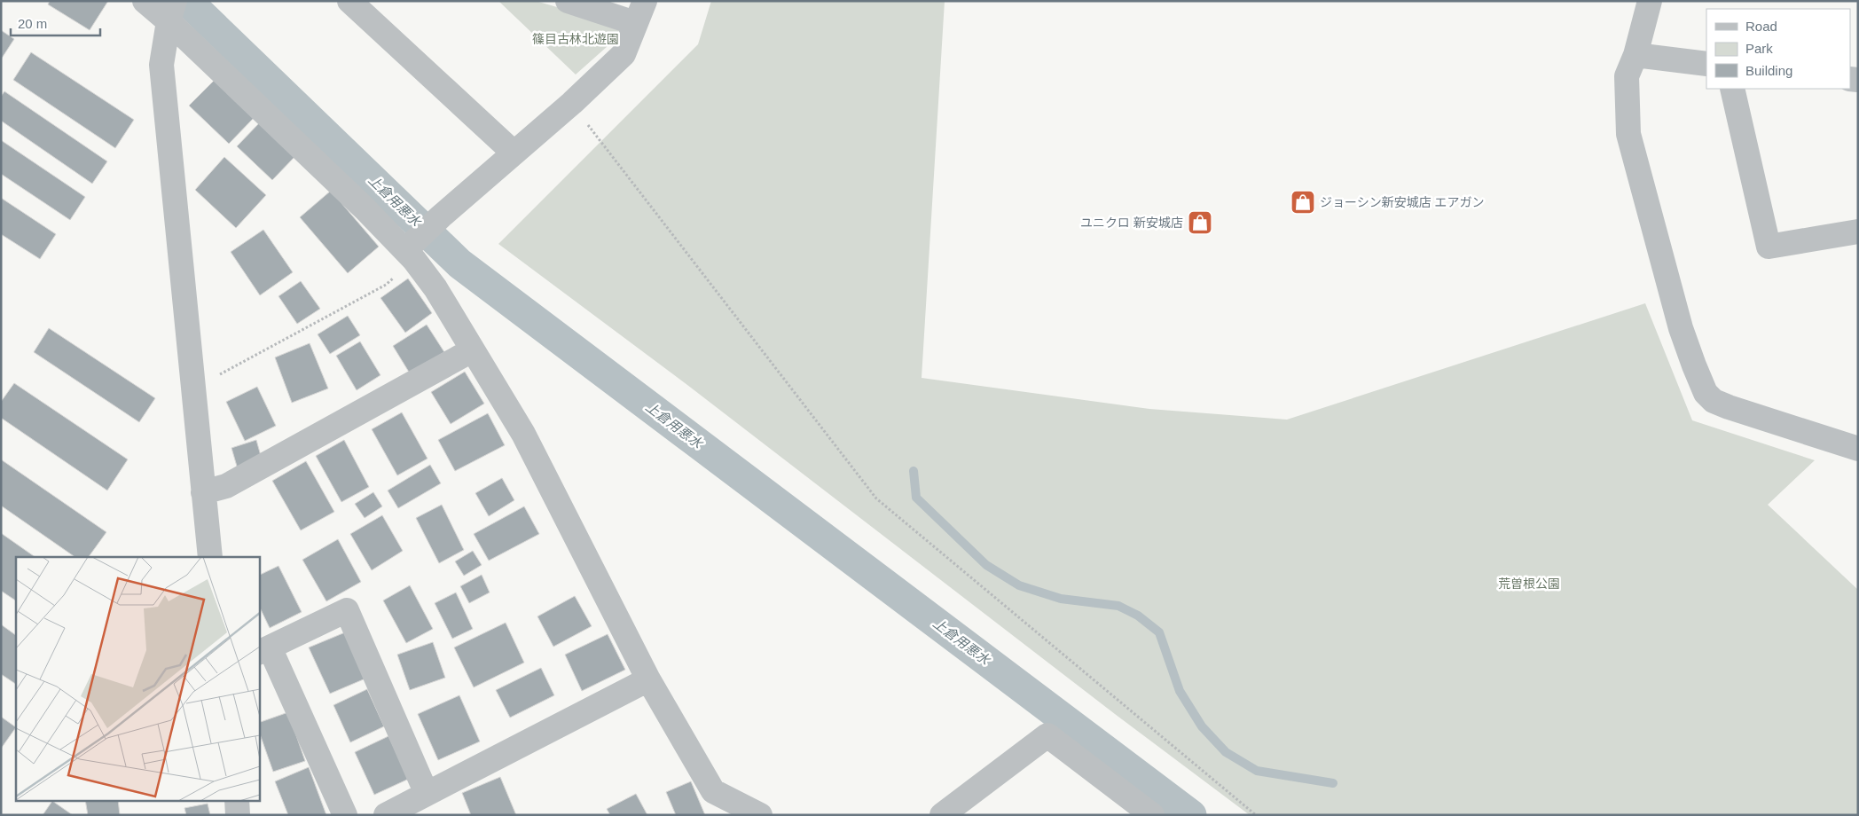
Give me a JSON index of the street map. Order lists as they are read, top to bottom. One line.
{"water":["上倉用悪水"],"parks":["篠目古林北遊園","荒曽根公園"],"places":{"shop":["ジョーシン新安城店 エアガン","ユニクロ 新安城店"]},"legend":["Road","Park","Building"],"scale_bar":"20 m"}
